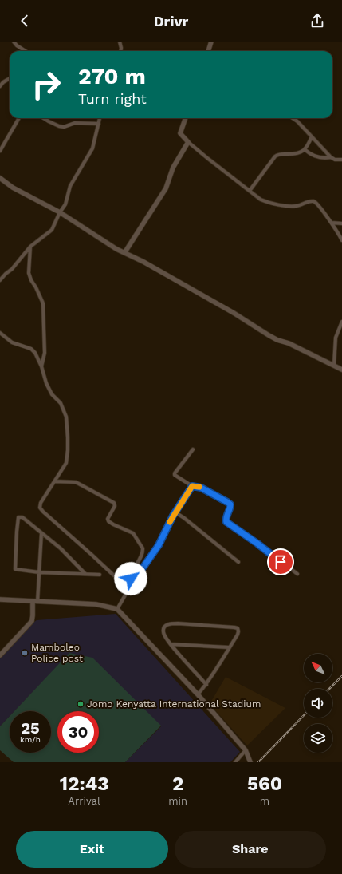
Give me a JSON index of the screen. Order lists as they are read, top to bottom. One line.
{"places":["Mamboleo Police post","Jomo Kenyatta International Stadium"],"north":"top left","page":{"header":"Drivr","turn":["270 m","Turn right"],"speed":"25 km/h","limit":"30","eta":["12:43","Arrival","2","min","560","m"],"buttons":["Exit","Share"]}}
